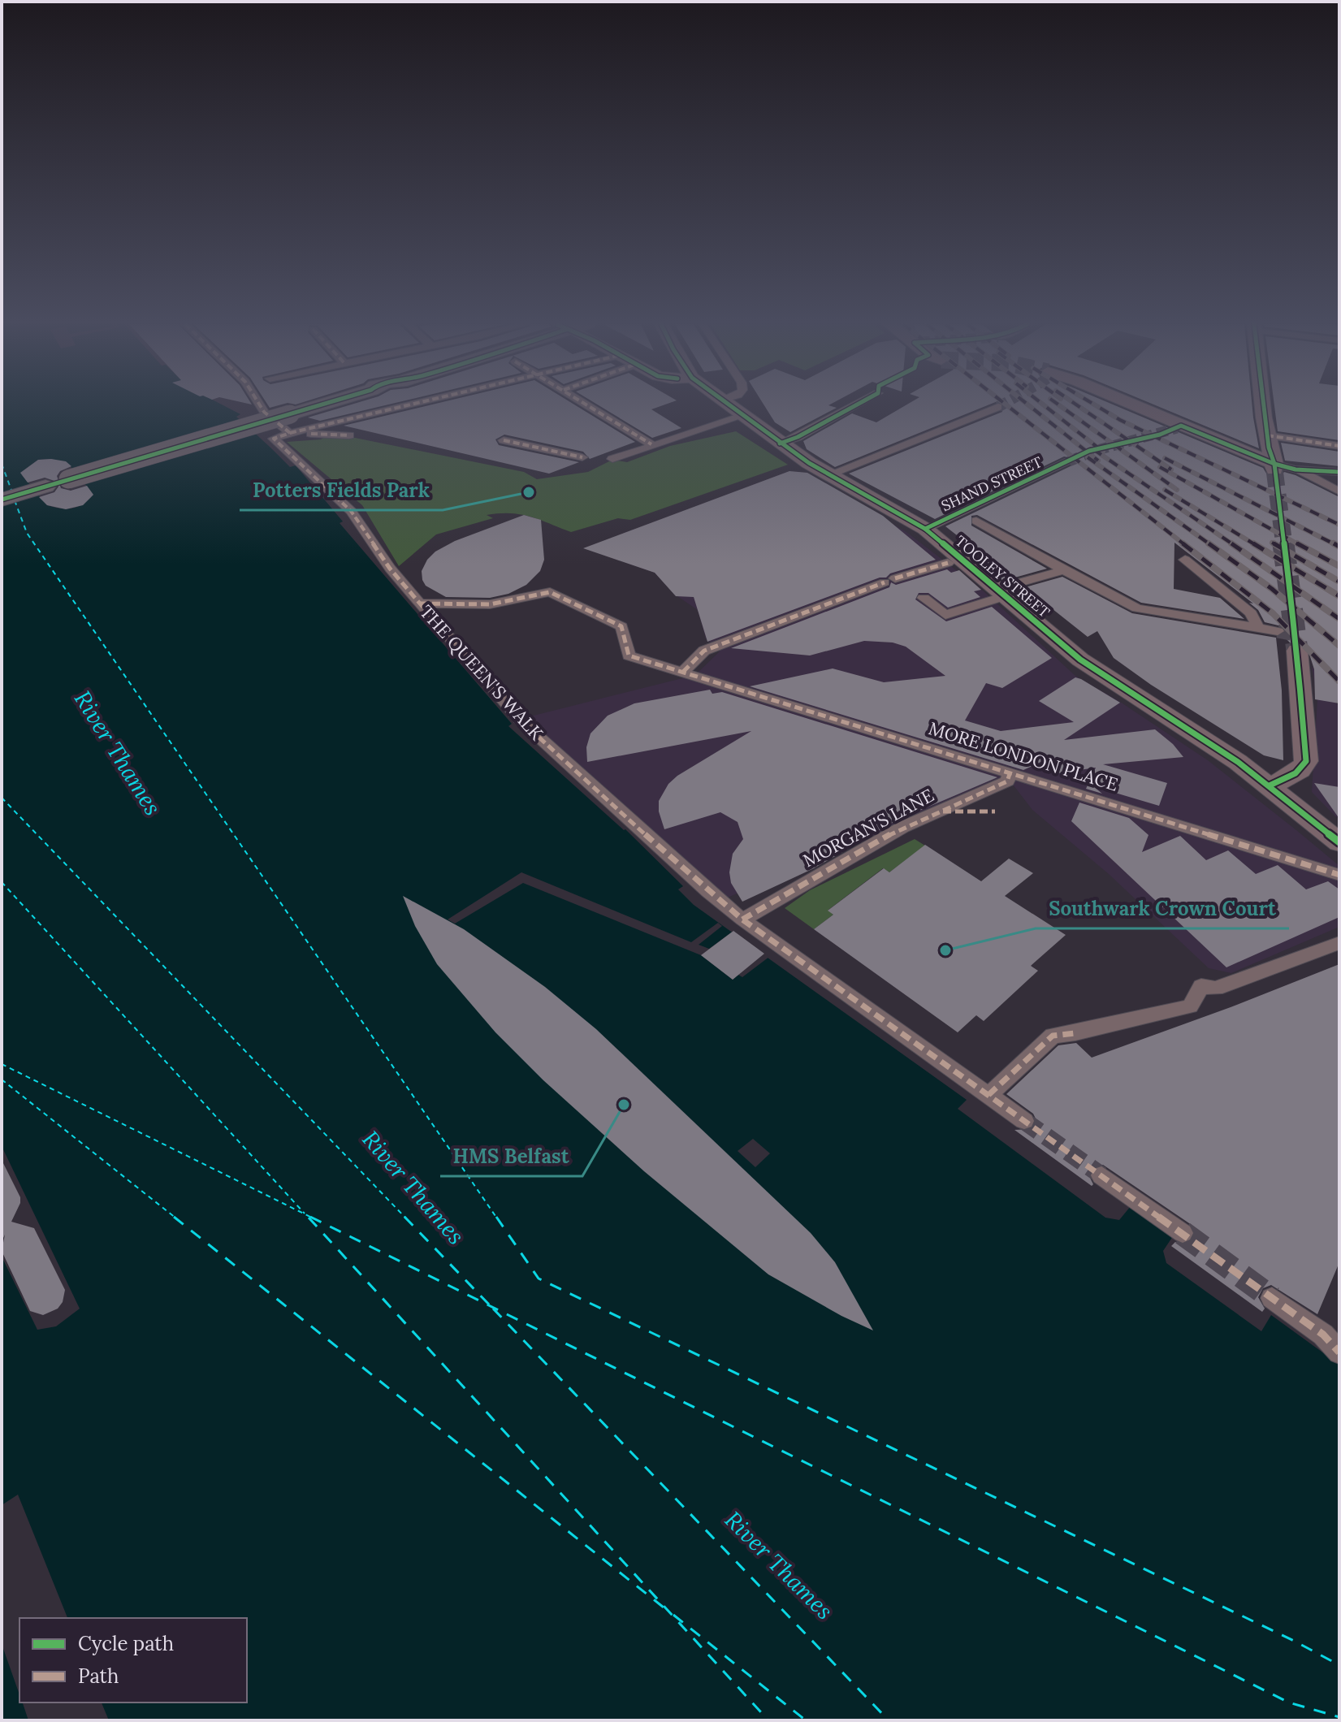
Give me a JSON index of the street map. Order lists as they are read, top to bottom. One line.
{"streets":{"main road":["TOOLEY STREET"],"street":["SHAND STREET","THE QUEEN'S WALK","MORE LONDON PLACE","MORGAN'S LANE"]},"crossings":[["SHAND STREET","TOOLEY STREET"],["THE QUEEN'S WALK","MORE LONDON PLACE"],["THE QUEEN'S WALK","MORGAN'S LANE"],["MORE LONDON PLACE","MORGAN'S LANE"]],"water":["River Thames"],"places":["Potters Fields Park","Southwark Crown Court","HMS Belfast"],"legend":["Cycle path","Path"]}
